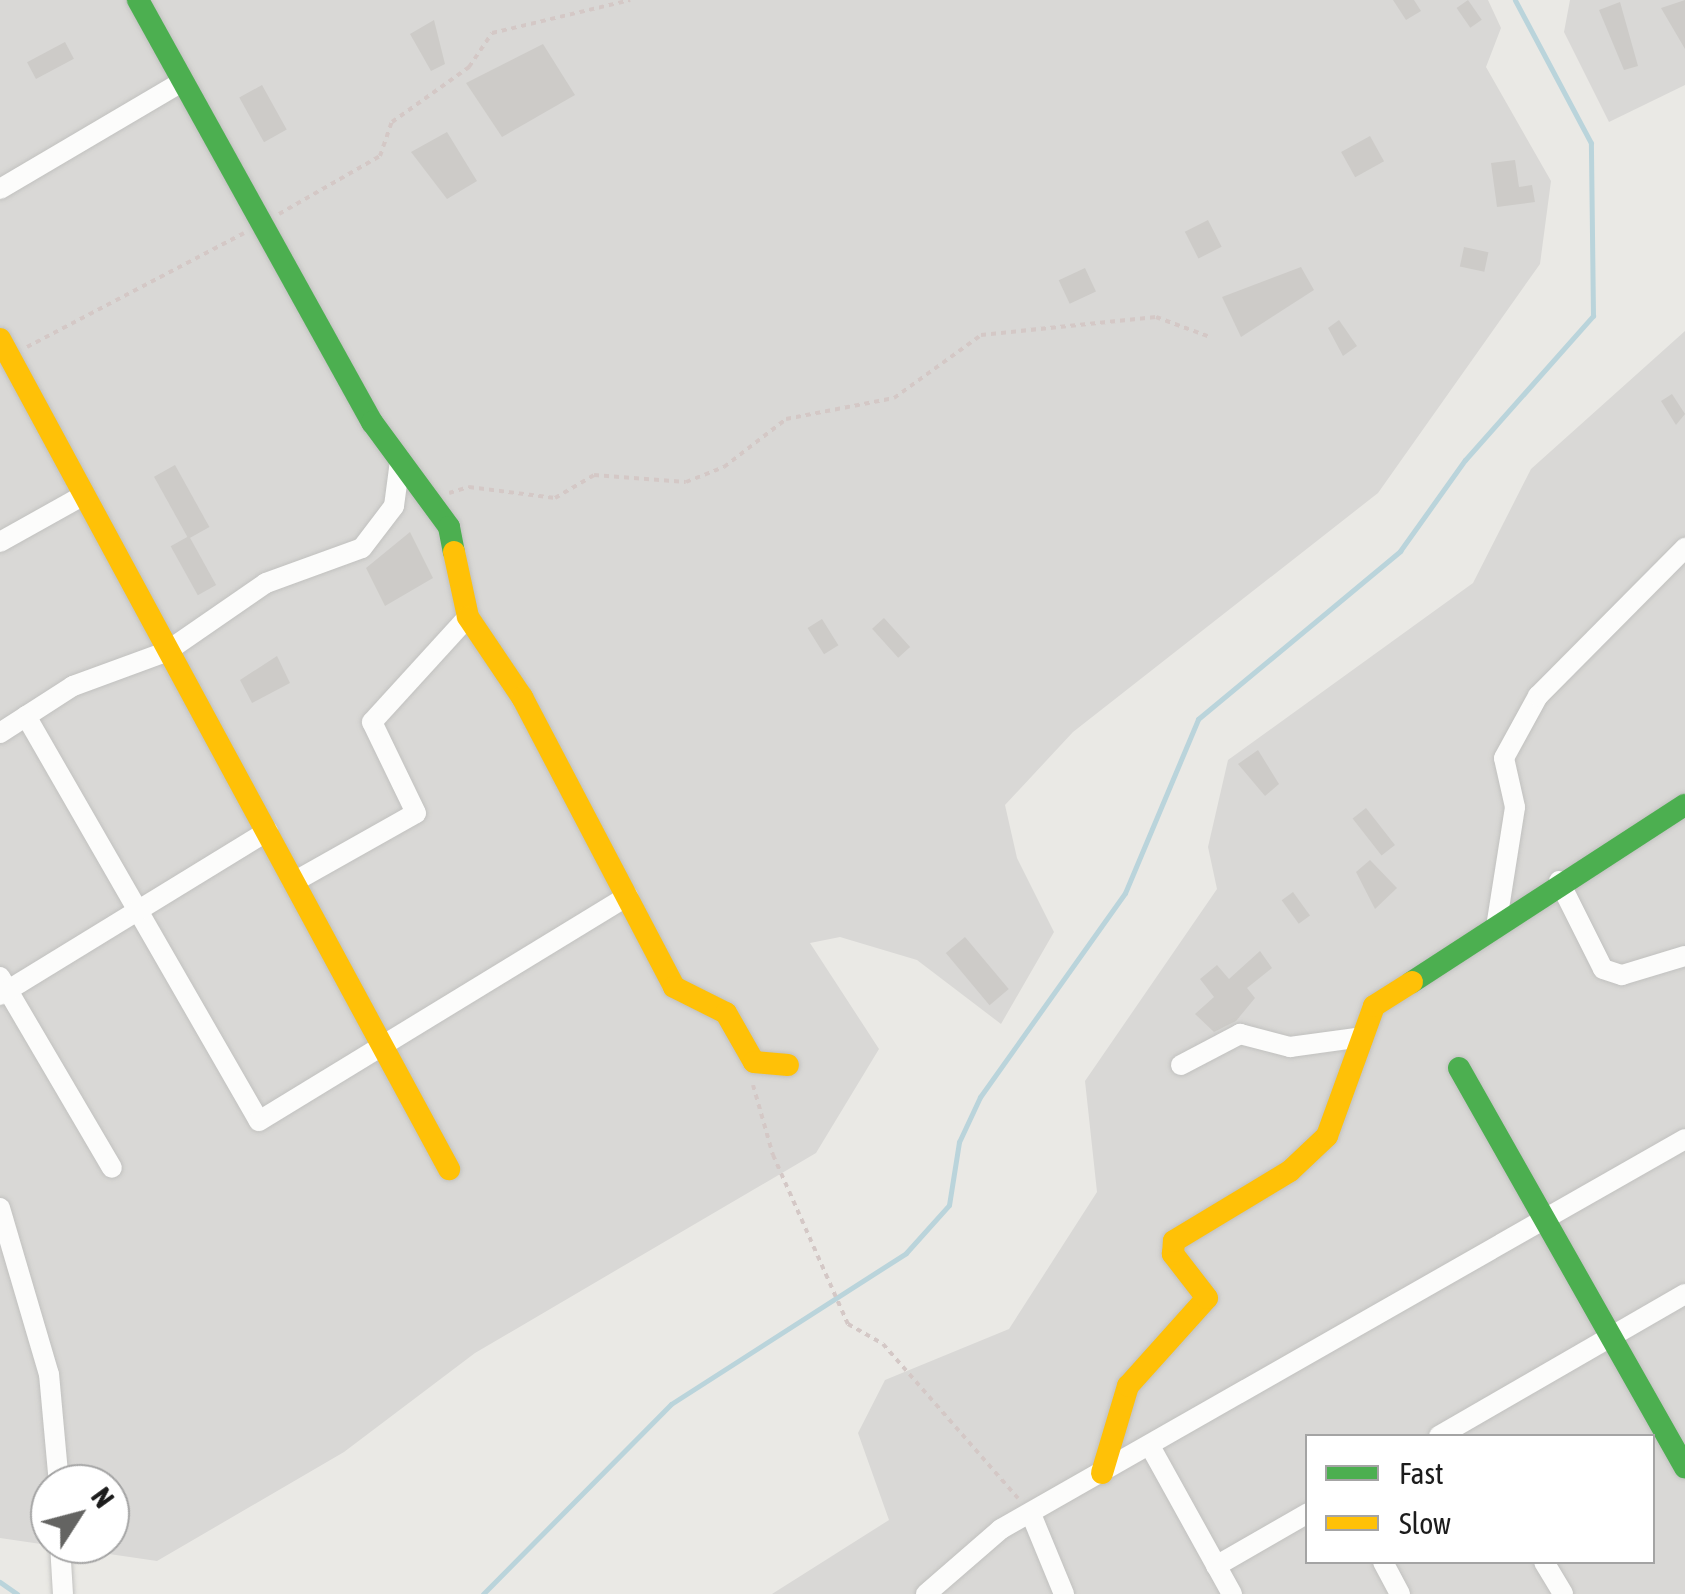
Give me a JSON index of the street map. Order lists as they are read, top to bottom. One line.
{"legend":["Fast","Slow"],"north":"top right"}
